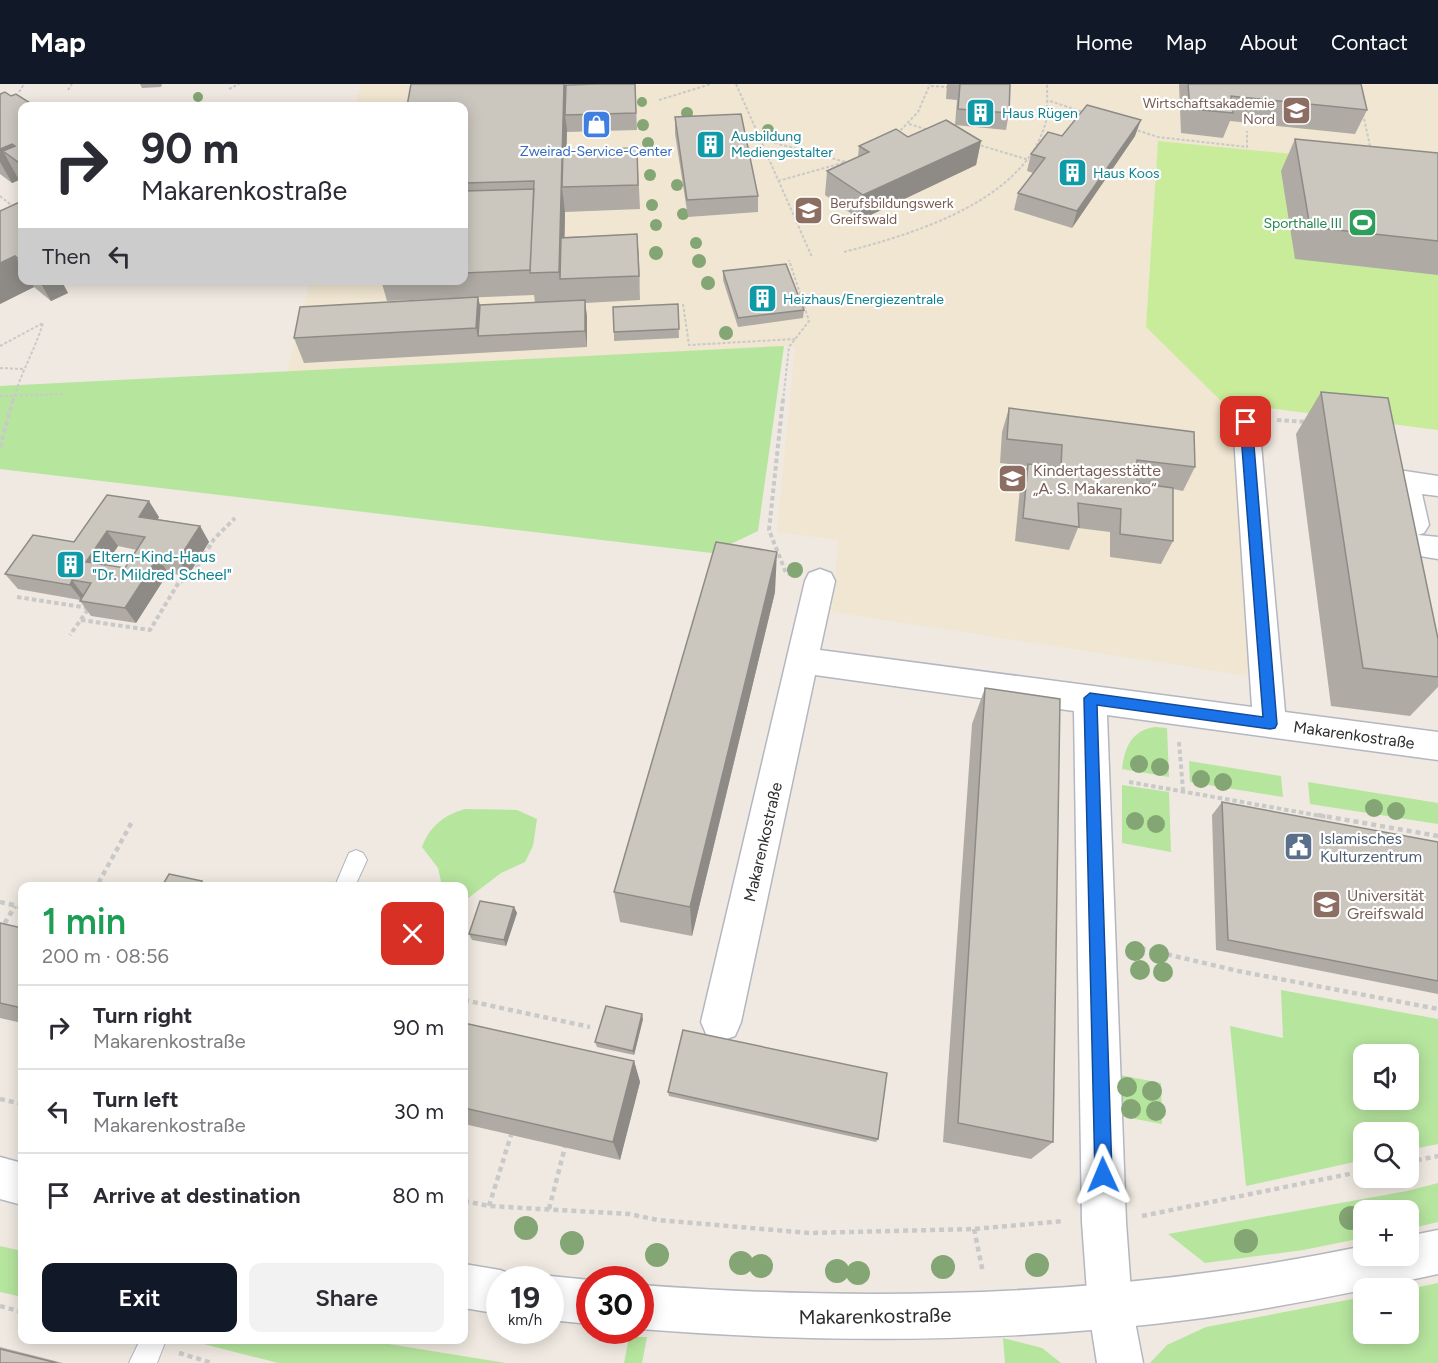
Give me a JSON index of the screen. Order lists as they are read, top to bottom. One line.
{"streets":{"street":["Makarenkostraße"]},"places":{"school or university":["Wirtschaftsakademie Nord","Berufsbildungswerk Greifswald","Kindertagesstätte „A. S. Makarenko“","Universität Greifswald"],"building":["Haus Rügen","Ausbildung Mediengestalter","Haus Koos","Heizhaus/Energiezentrale","Eltern-Kind-Haus \"Dr. Mildred Scheel\""],"shop":["Zweirad-Service-Center"],"sports":["Sporthalle III"],"public building":["Islamisches Kulturzentrum"]},"page":{"header":"Map","nav":["Home","Map","About","Contact"],"turn":["90 m","Makarenkostraße"],"then":"Then","heading":["1 min","200 m · 08:56"],"list":[{"name":"Turn right","note":"Makarenkostraße","value":"90 m"},{"name":"Turn left","note":"Makarenkostraße","value":"30 m"},{"name":"Arrive at destination","value":"80 m"}],"map_buttons":["+","−"],"buttons":["Exit","Share"],"speed":"19 km/h","limit":"30"}}
